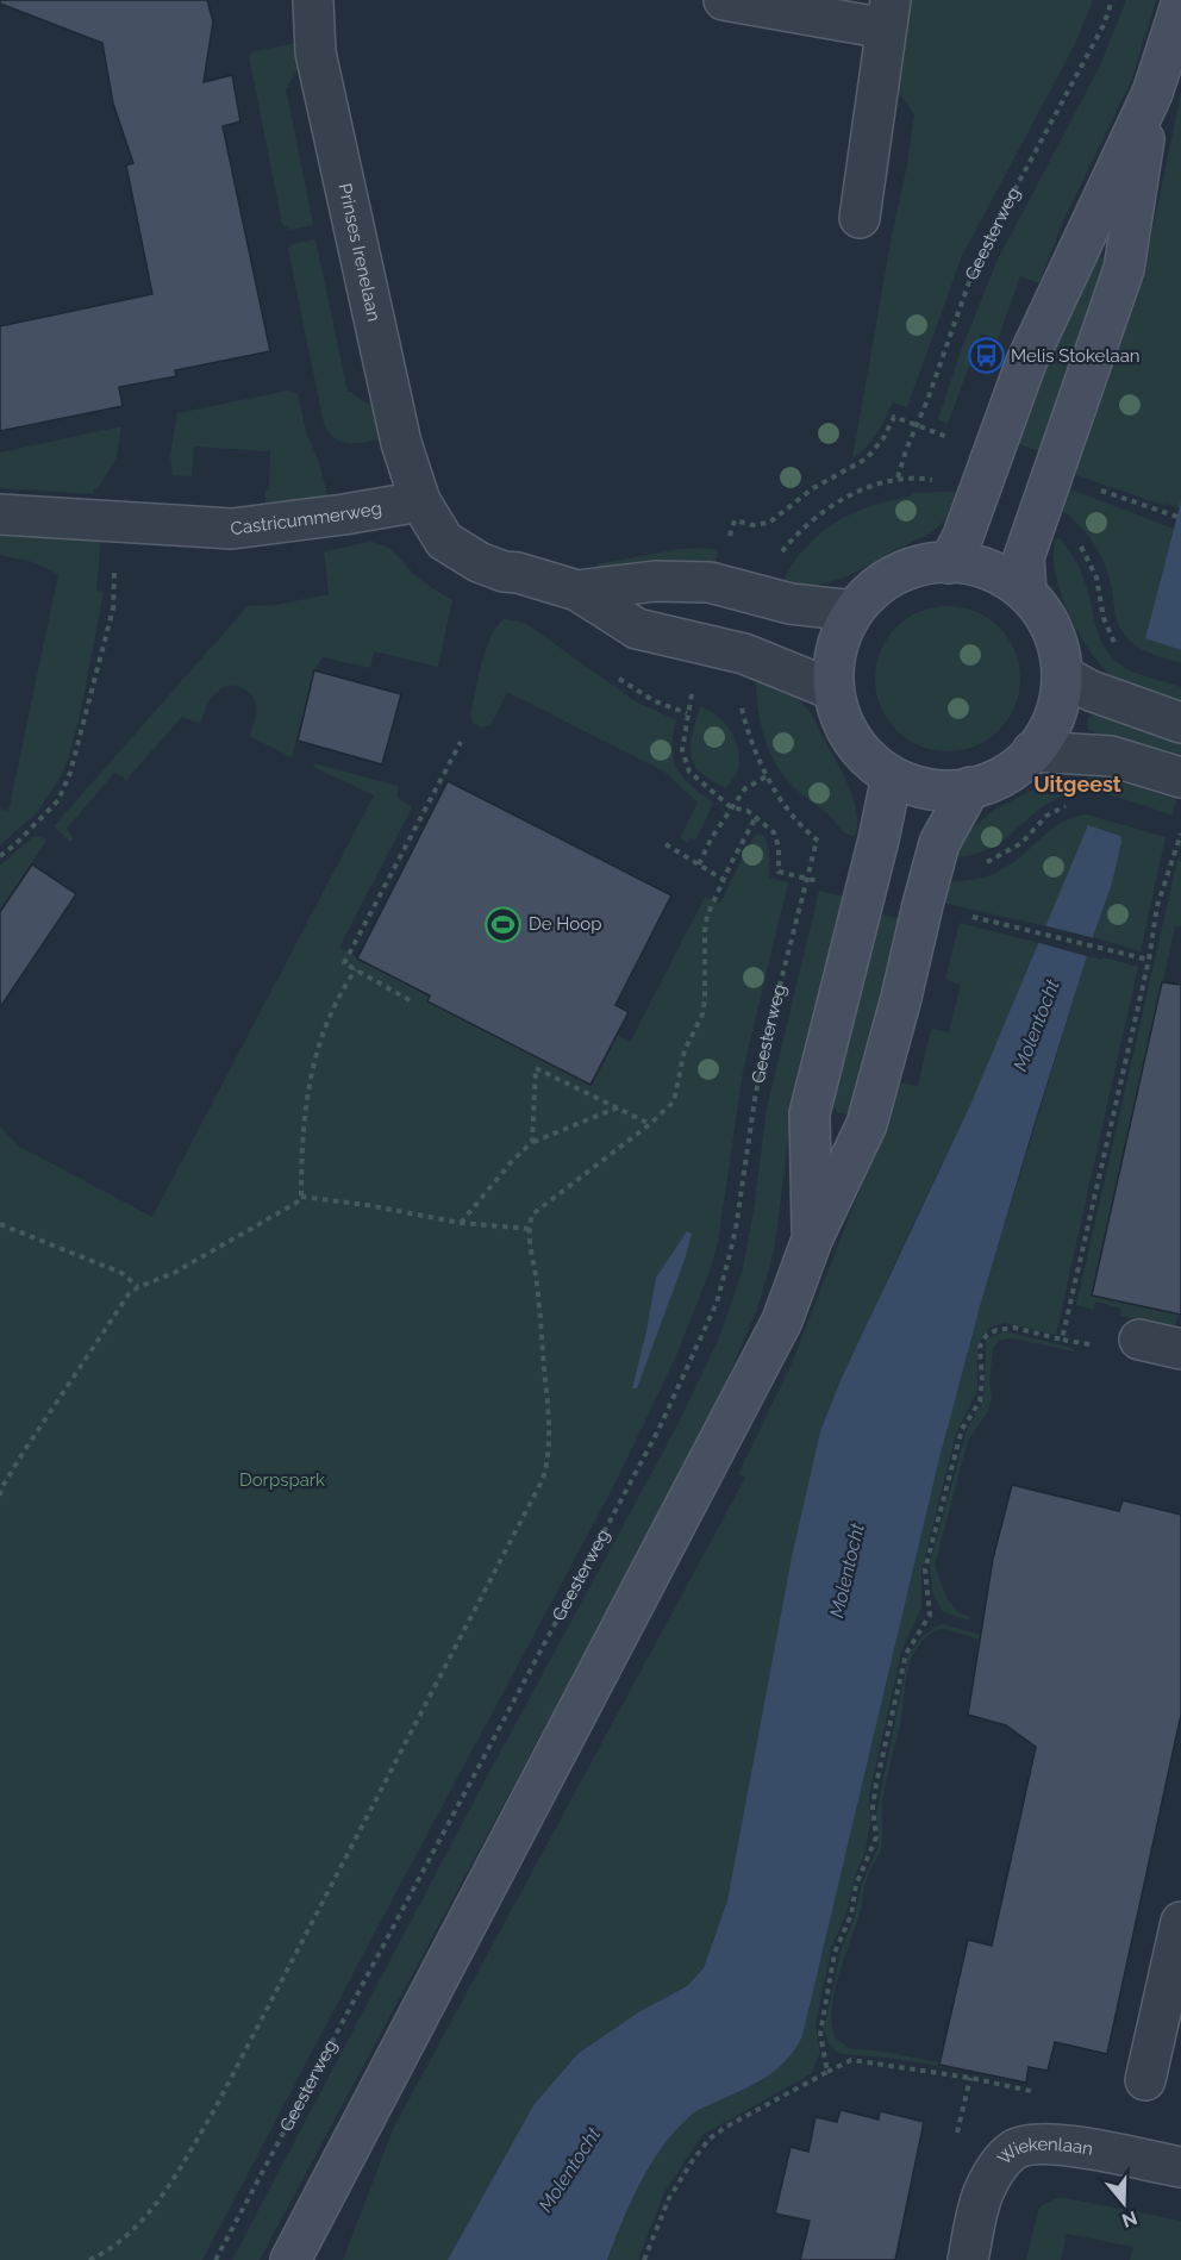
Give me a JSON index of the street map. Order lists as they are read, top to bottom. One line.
{"streets":{"street":["Prinses Irenelaan","Castricummerweg","Wiekenlaan"],"path":["Geesterweg"]},"crossings":[["Prinses Irenelaan","Castricummerweg"]],"districts":["Uitgeest"],"water":["Molentocht"],"parks":["Dorpspark"],"places":{"bus stop":["Melis Stokelaan"],"sports":["De Hoop"]},"north":"bottom"}
